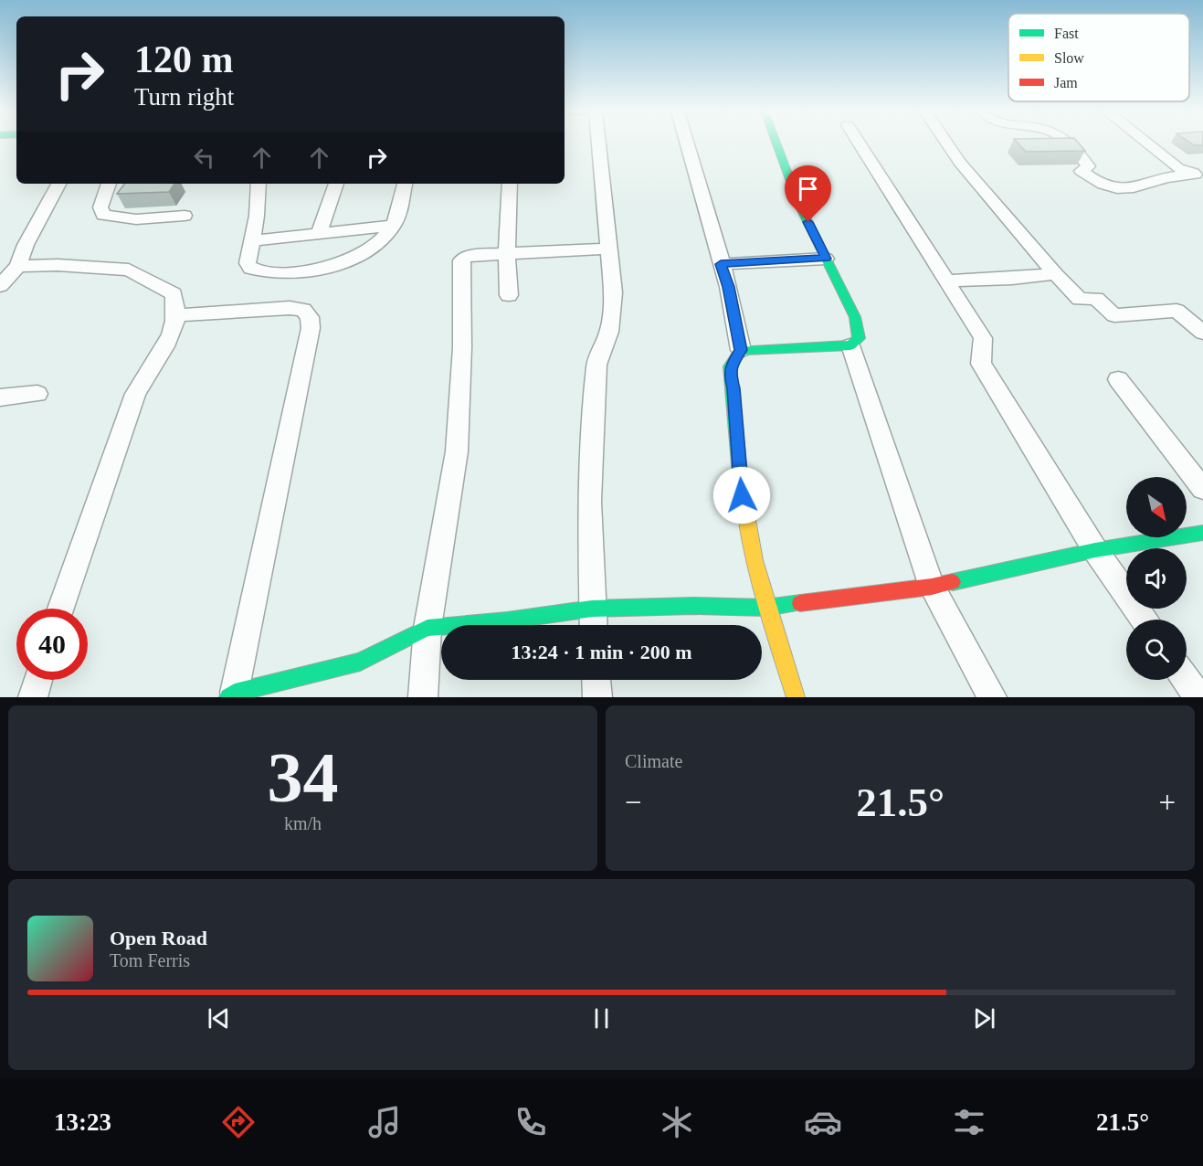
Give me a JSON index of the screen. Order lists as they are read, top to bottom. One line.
{"legend":["Fast","Slow","Jam"],"north":"bottom right","page":{"turn":["120 m","Turn right"],"limit":"40","trip":"13:24 · 1 min · 200 m","tile":[["34","km/h"],"Climate"],"heat":["−","21.5°","+"],"song":["Open Road","Tom Ferris"],"tabs":["13:23","21.5°"]}}
